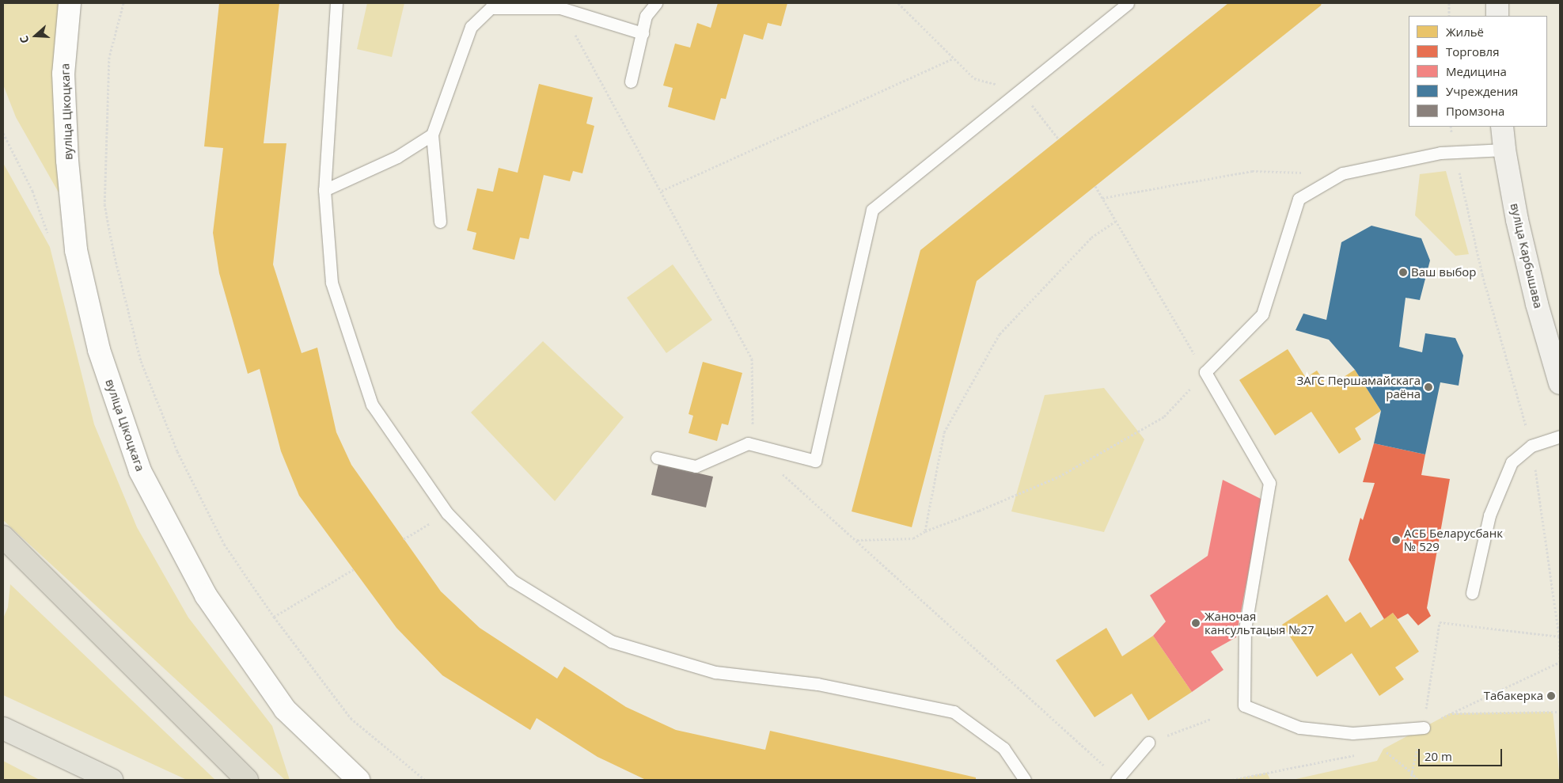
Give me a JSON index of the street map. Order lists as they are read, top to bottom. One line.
{"streets":{"main road":["вуліца Карбышава"],"street":["вуліца Цікоцкага"]},"places":["Ваш выбор","ЗАГС Першамайскага раёна","АСБ Беларусбанк № 529","Жаночая кансультацыя №27","Табакерка"],"legend":["Жильё","Торговля","Медицина","Учреждения","Промзона"],"scale_bar":"20 m","north":"left"}
